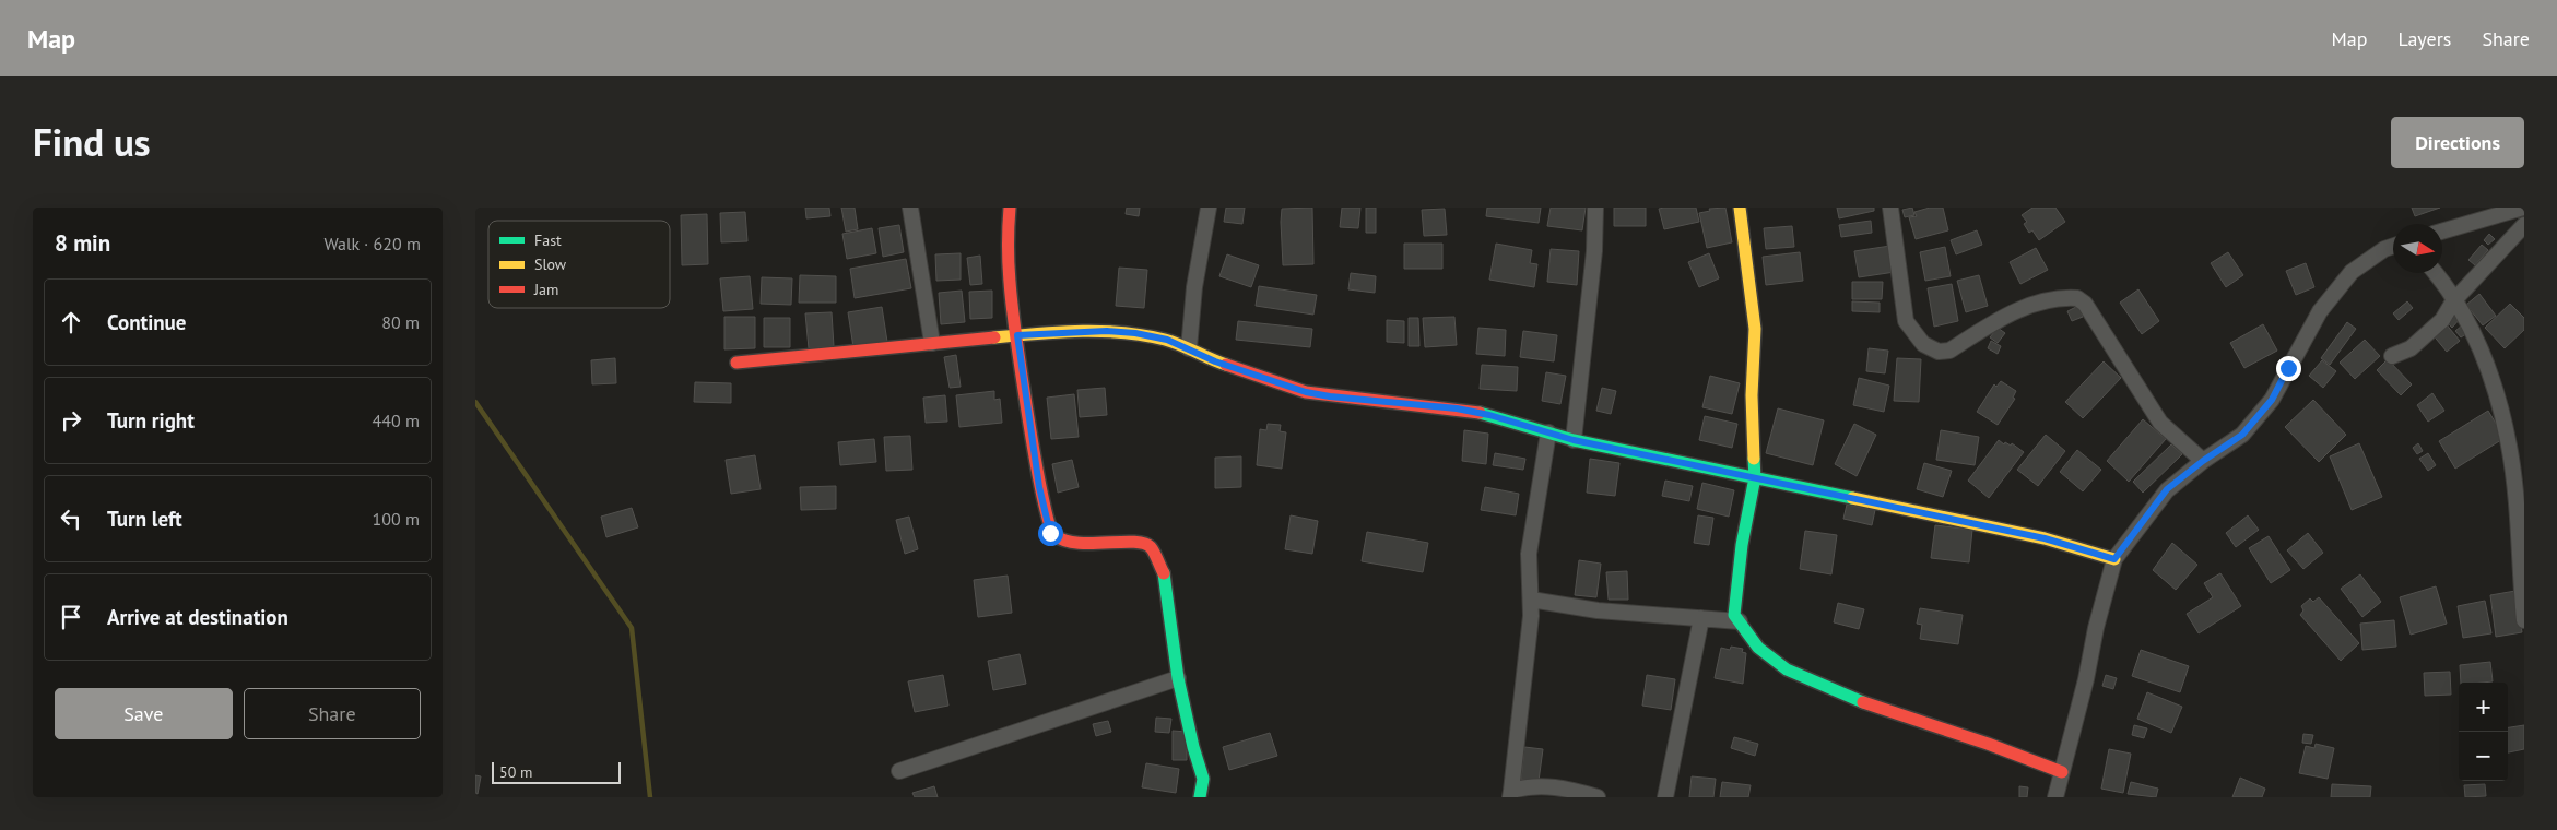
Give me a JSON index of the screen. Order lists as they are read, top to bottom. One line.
{"legend":["Fast","Slow","Jam"],"scale_bar":"50 m","north":"right","page":{"header":"Map","nav":["Map","Layers","Share"],"title":"Find us","buttons":["Directions",["Save","Share"]],"heading":["8 min","Walk · 620 m"],"list":[["Continue","80 m"],["Turn right","440 m"],["Turn left","100 m"],"Arrive at destination"],"map_buttons":["+","−"],"scale":"50 m"}}
